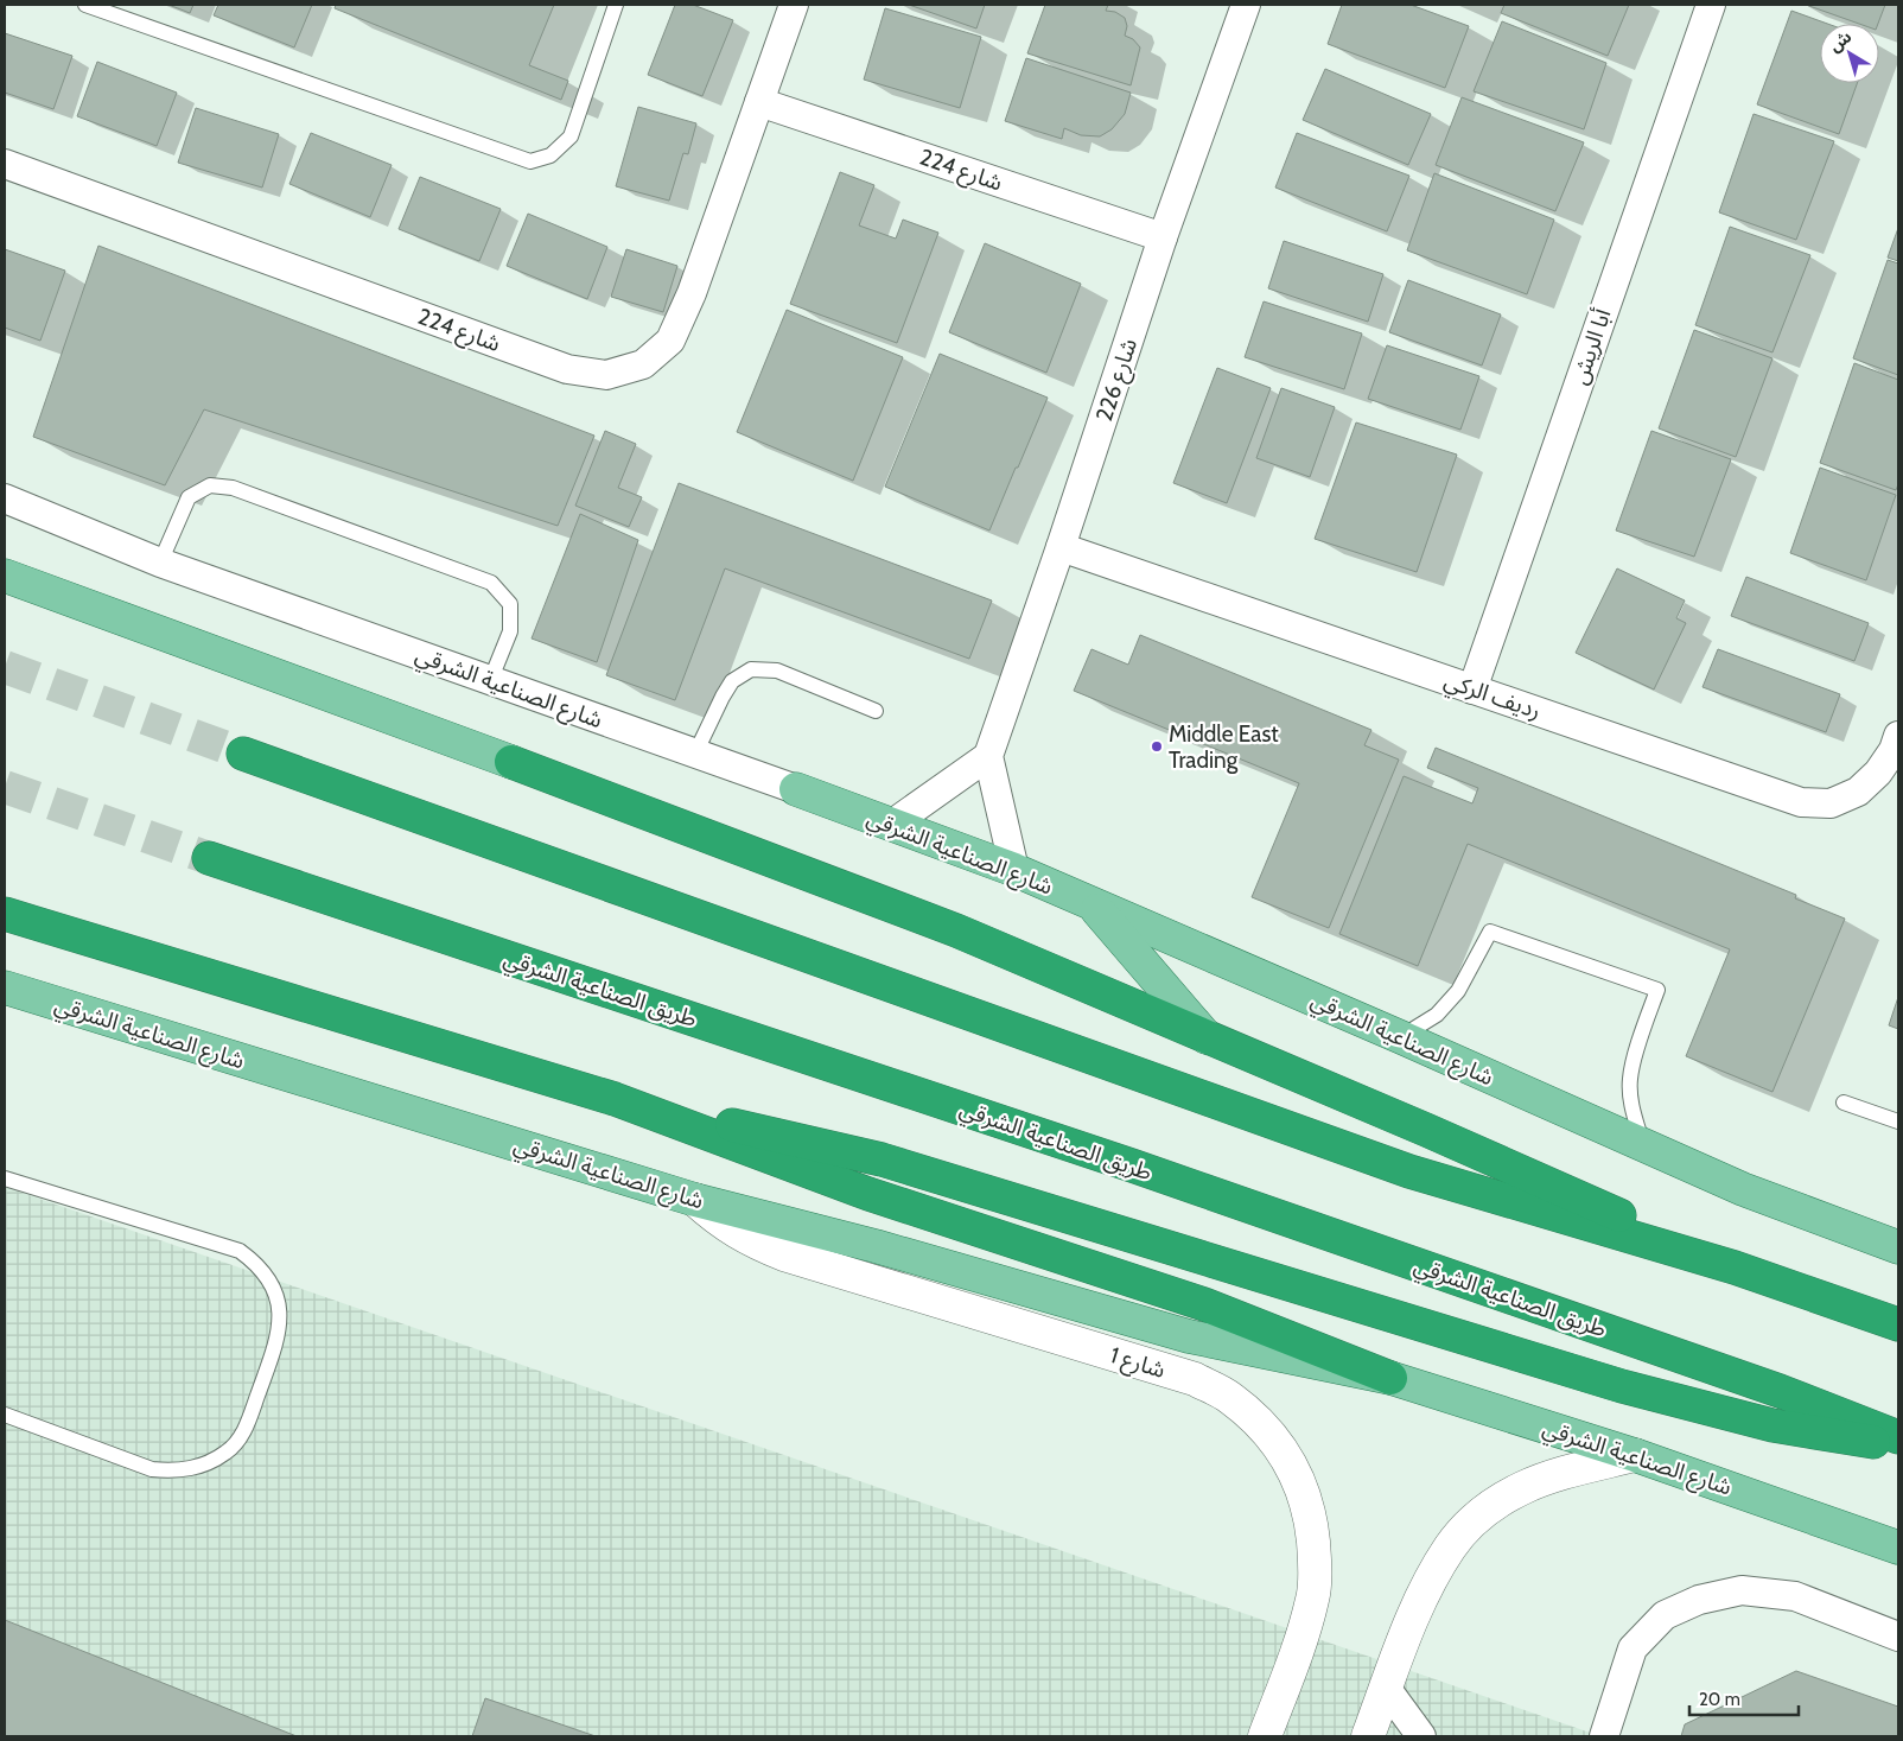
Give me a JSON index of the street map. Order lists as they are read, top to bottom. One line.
{"streets":{"highway":["طريق الصناعية الشرقي"],"main road":["شارع الصناعية الشرقي"],"street":["شارع 224","أبا الريش","شارع 226","رديف الركي","شارع 1"]},"crossings":[["شارع 224","شارع 226"],["أبا الريش","رديف الركي"],["شارع 226","رديف الركي"],["شارع الصناعية الشرقي","شارع 1"]],"places":["Middle East Trading"],"scale_bar":"20 m","north":"top left"}
